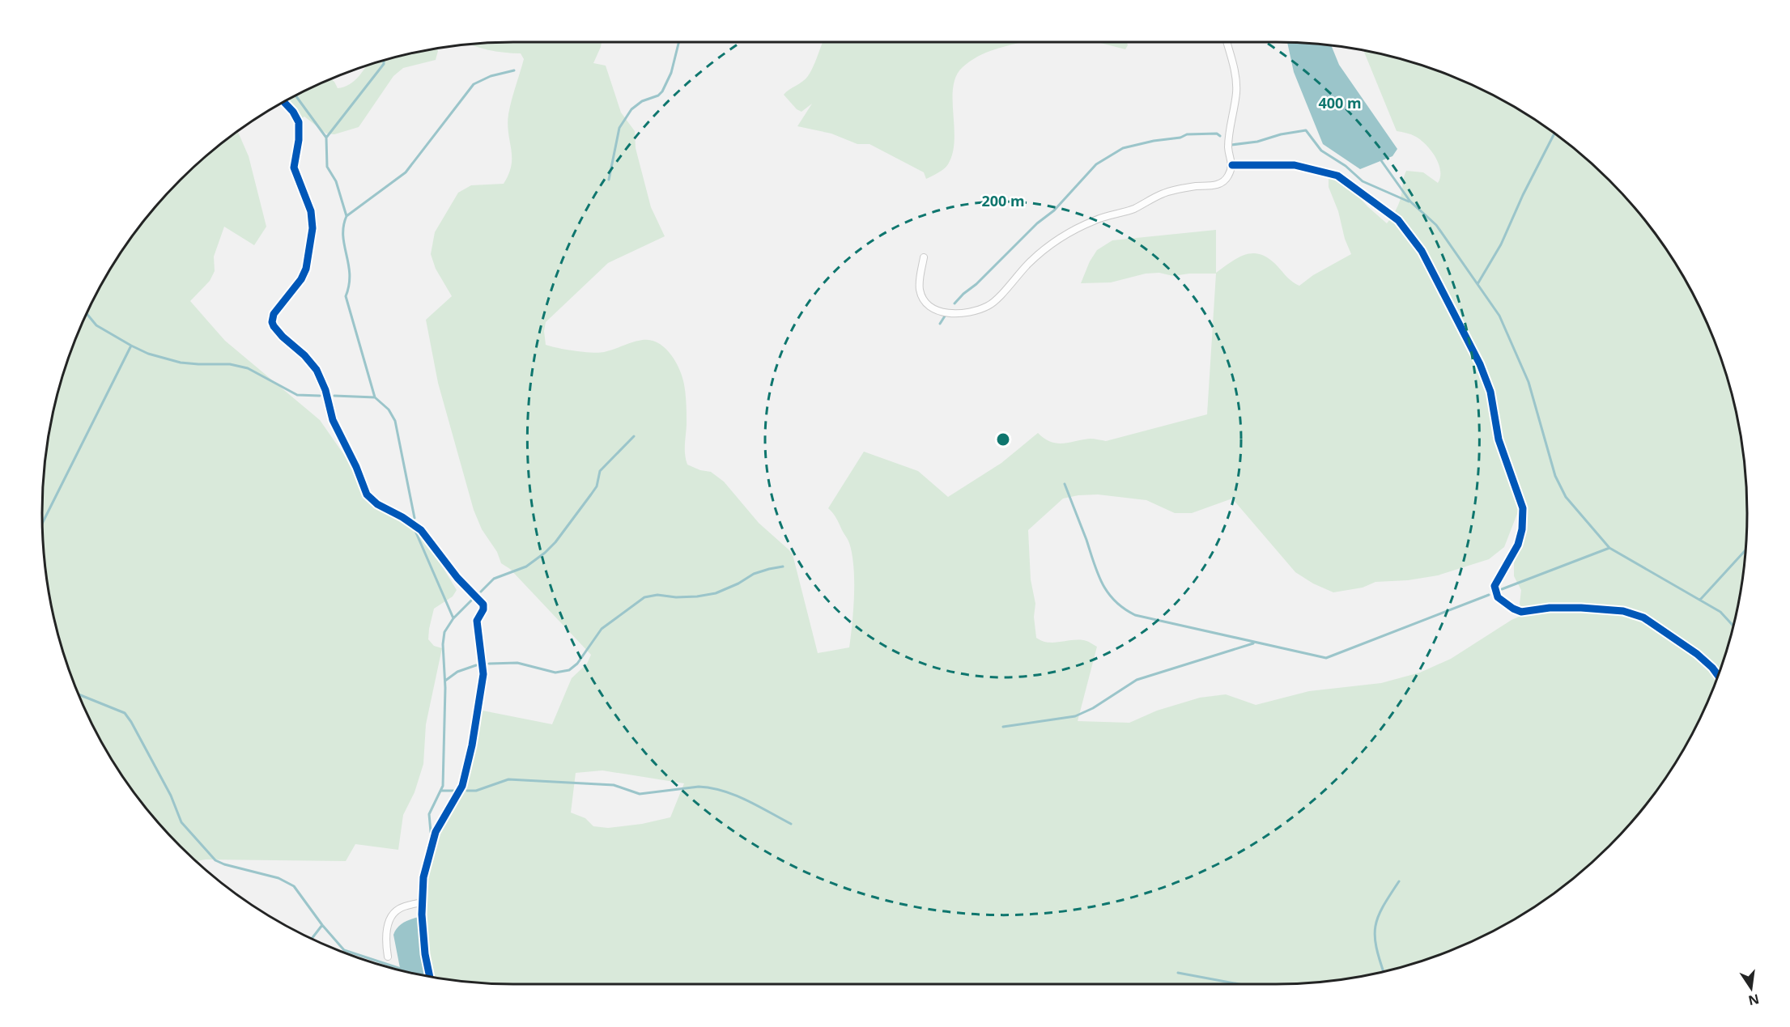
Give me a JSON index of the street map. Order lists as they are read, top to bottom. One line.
{"north":"bottom","rings":["400 m","200 m"]}
